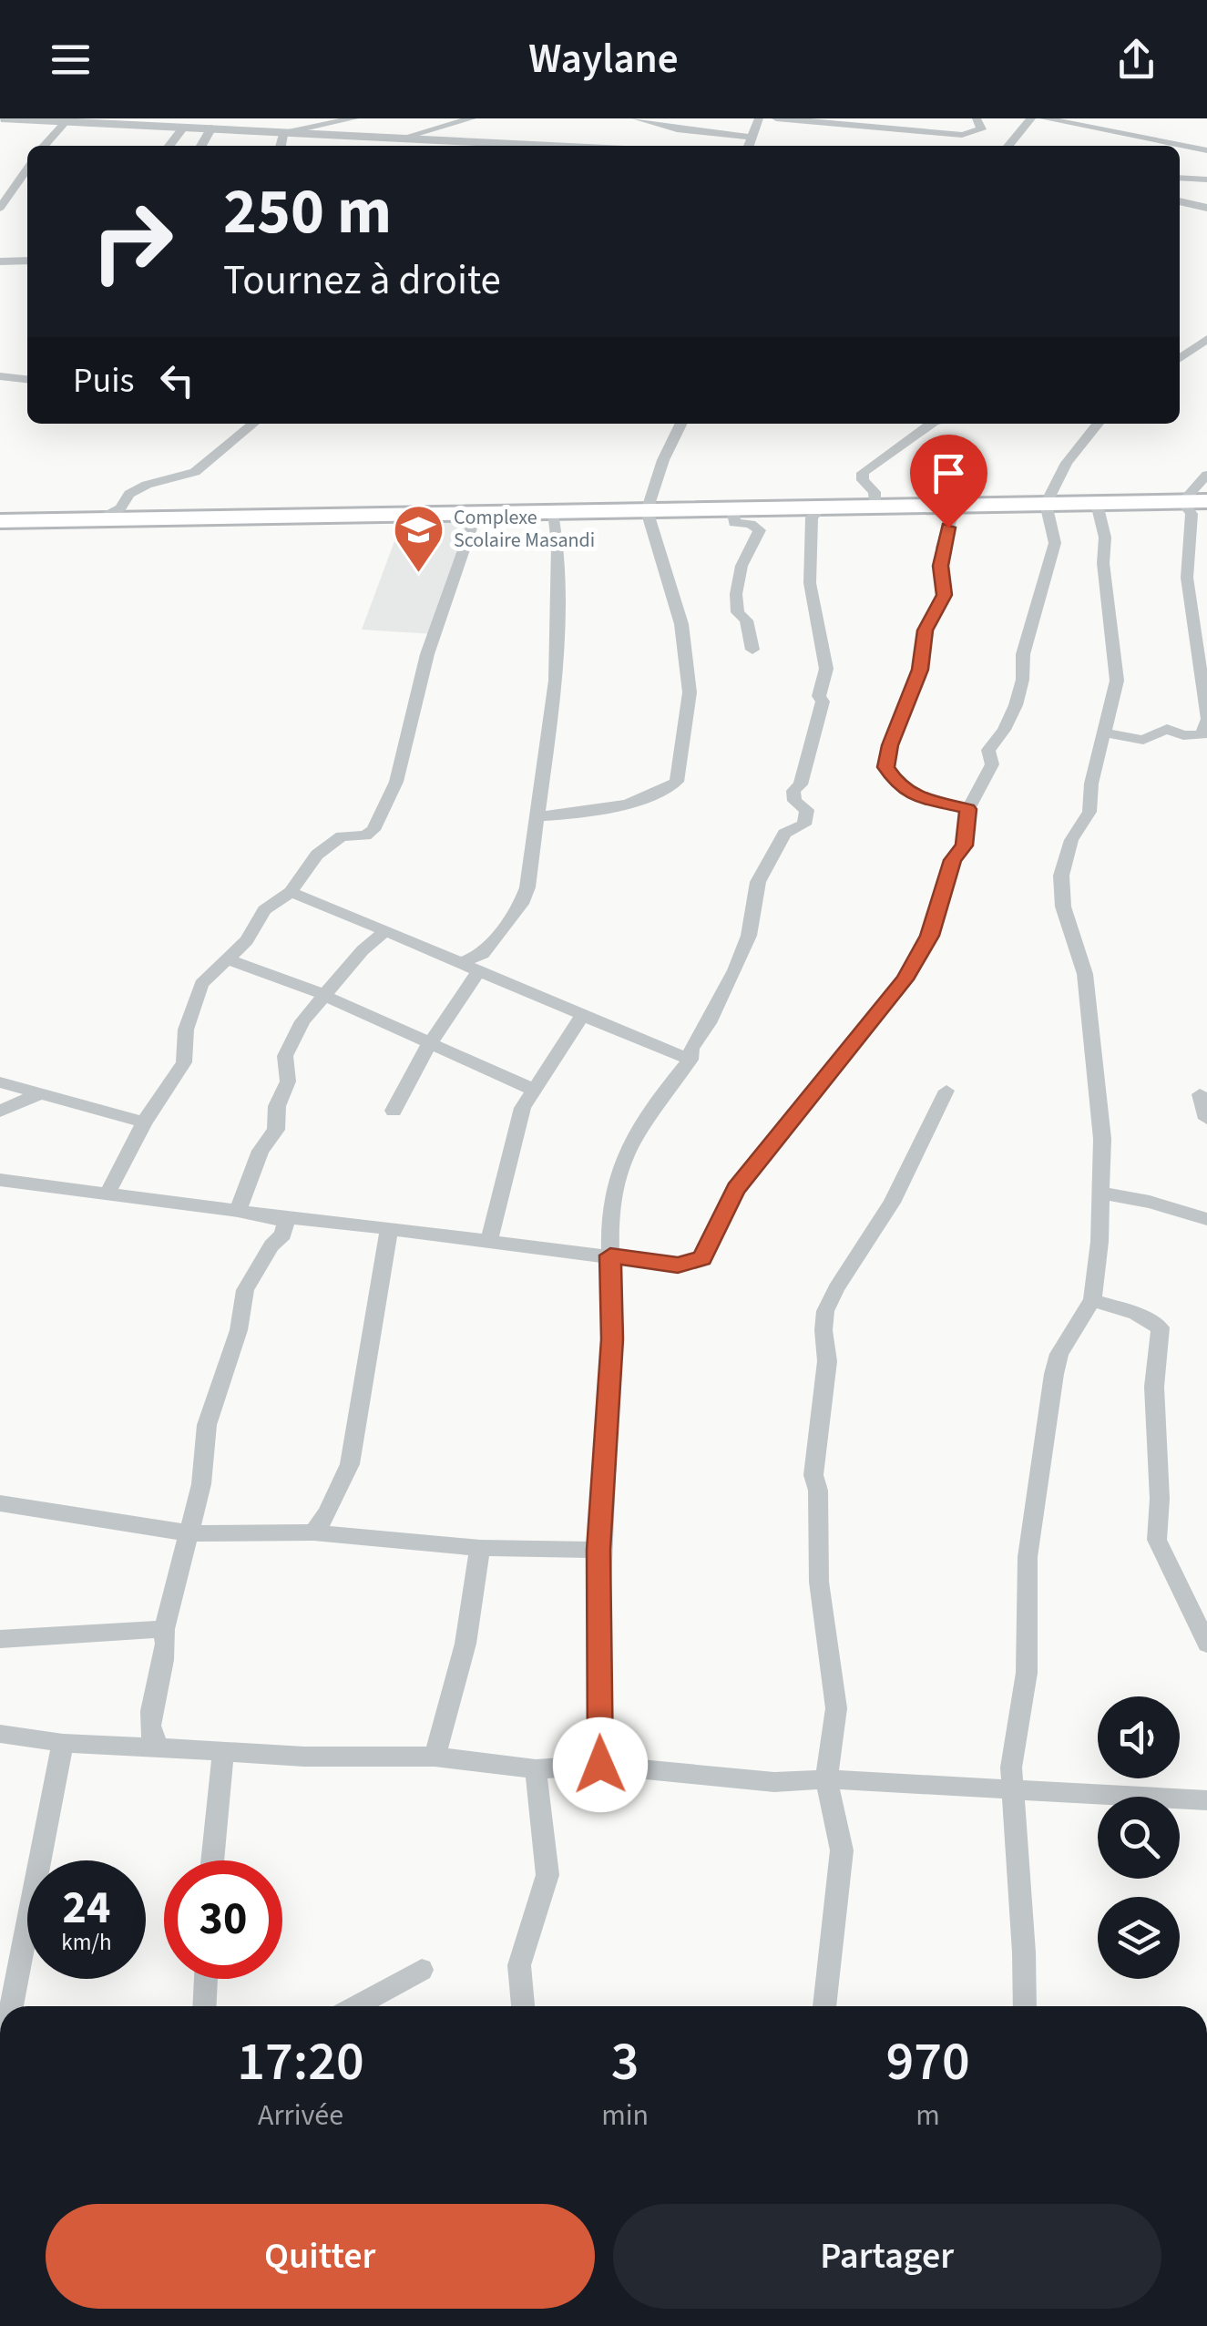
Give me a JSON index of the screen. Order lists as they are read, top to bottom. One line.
{"places":{"school or university":["Complexe Scolaire Masandi"]},"page":{"header":"Waylane","turn":["250 m","Tournez à droite"],"then":"Puis","speed":"24 km/h","limit":"30","eta":["17:20","Arrivée","3","min","970","m"],"buttons":["Quitter","Partager"]}}
